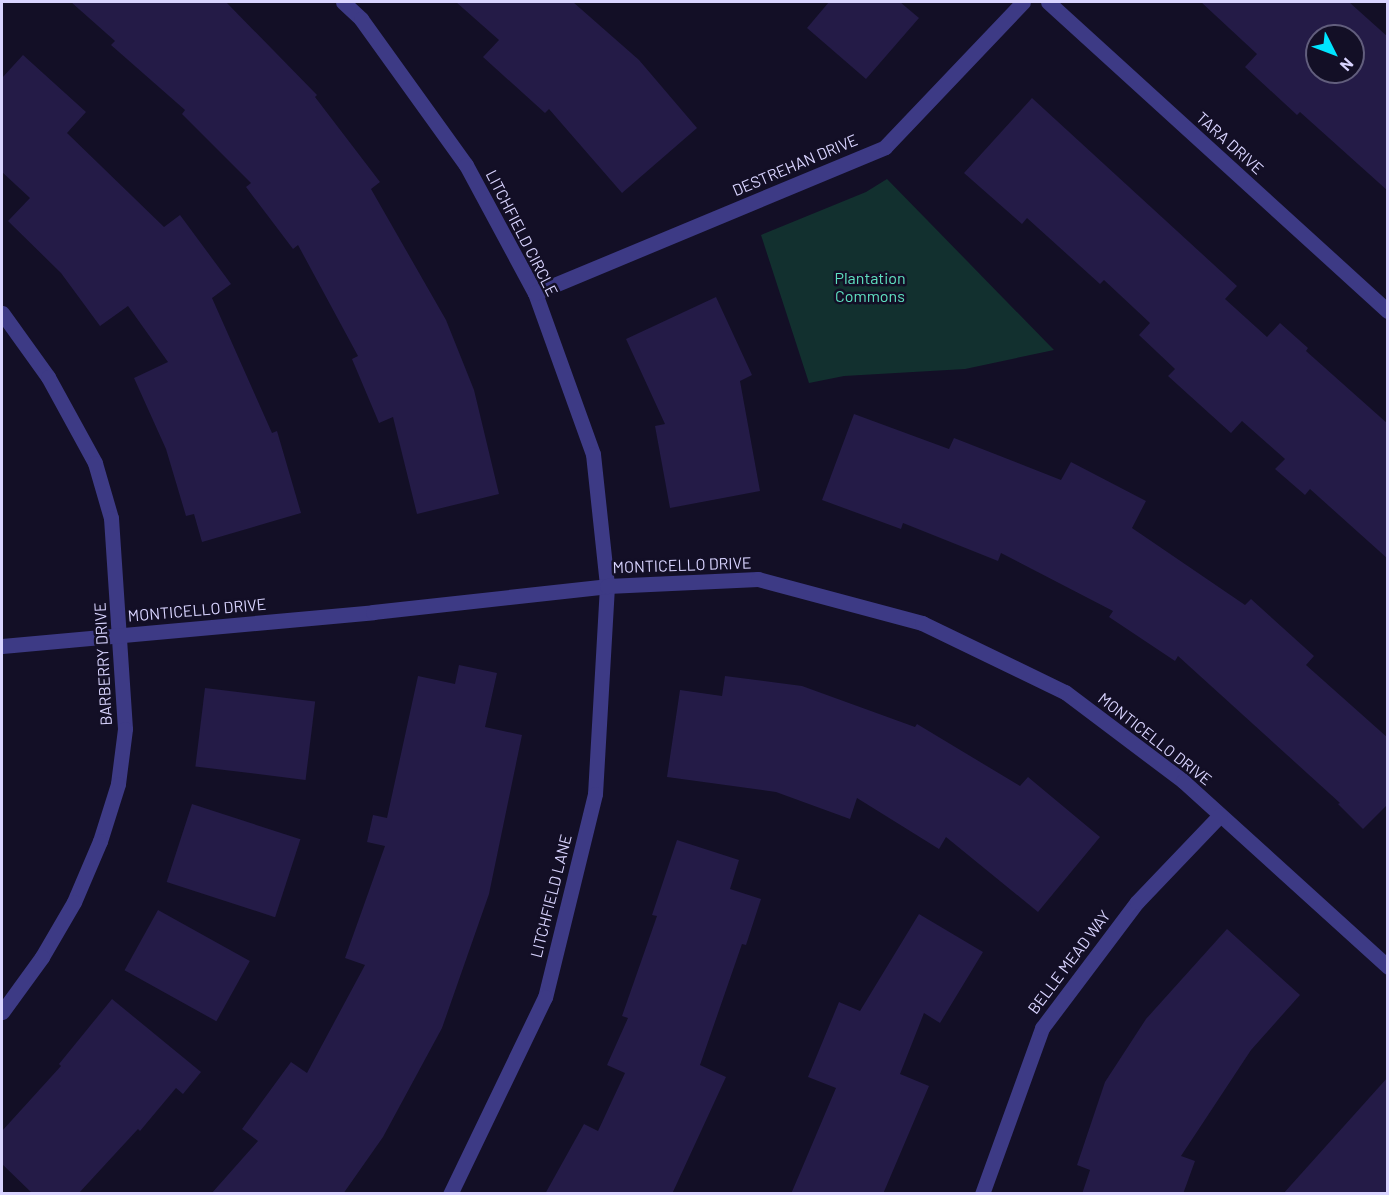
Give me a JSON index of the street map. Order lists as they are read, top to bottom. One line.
{"streets":{"street":["TARA DRIVE","DESTREHAN DRIVE","LITCHFIELD CIRCLE","MONTICELLO DRIVE","BARBERRY DRIVE","LITCHFIELD LANE","BELLE MEAD WAY"]},"crossings":[["DESTREHAN DRIVE","LITCHFIELD CIRCLE"],["LITCHFIELD CIRCLE","MONTICELLO DRIVE"],["LITCHFIELD CIRCLE","LITCHFIELD LANE"],["MONTICELLO DRIVE","BARBERRY DRIVE"],["MONTICELLO DRIVE","LITCHFIELD LANE"],["MONTICELLO DRIVE","BELLE MEAD WAY"]],"parks":["Plantation Commons"],"north":"bottom right"}
